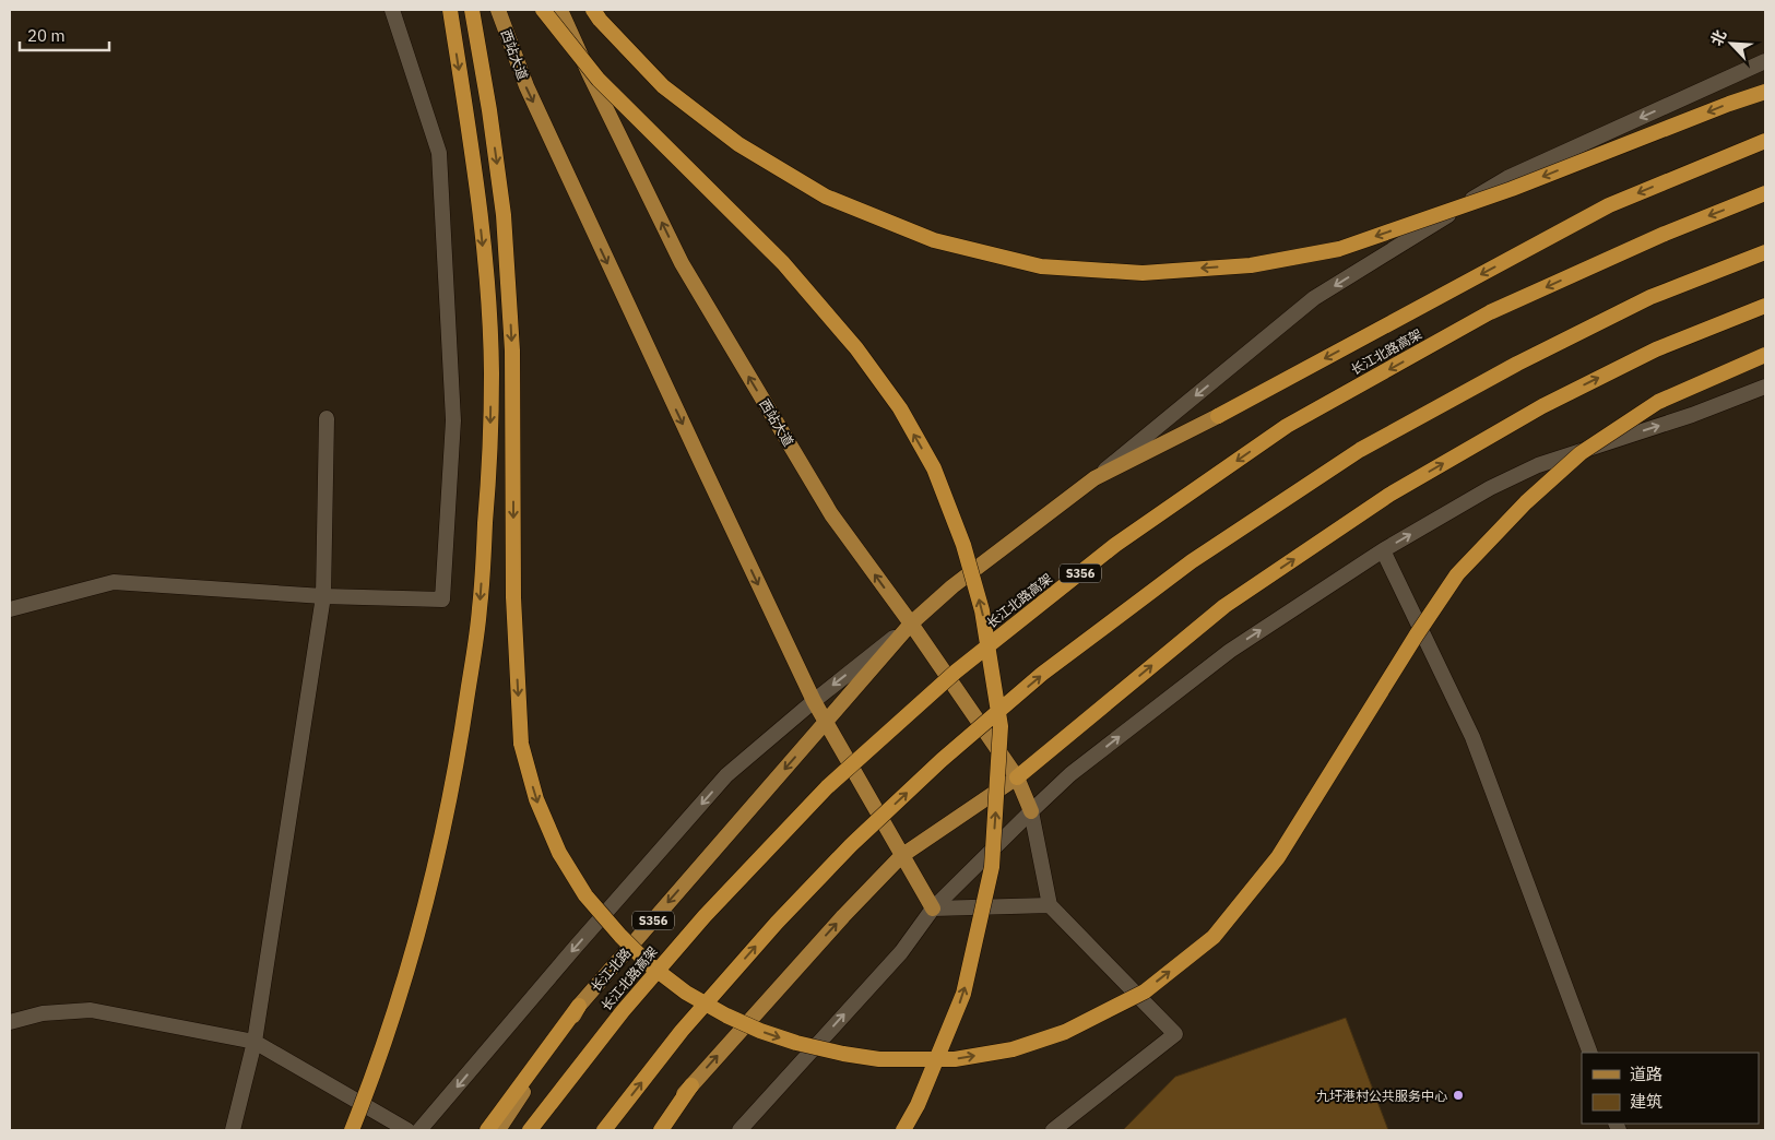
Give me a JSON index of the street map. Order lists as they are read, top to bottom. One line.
{"streets":{"highway":["长江北路高架","S356"],"main road":["西站大道","长江北路"]},"crossings":[["西站大道","长江北路"]],"one_way":["长江北路"],"places":["九圩港村公共服务中心"],"legend":["道路","建筑"],"scale_bar":"20 m","north":"top left"}
